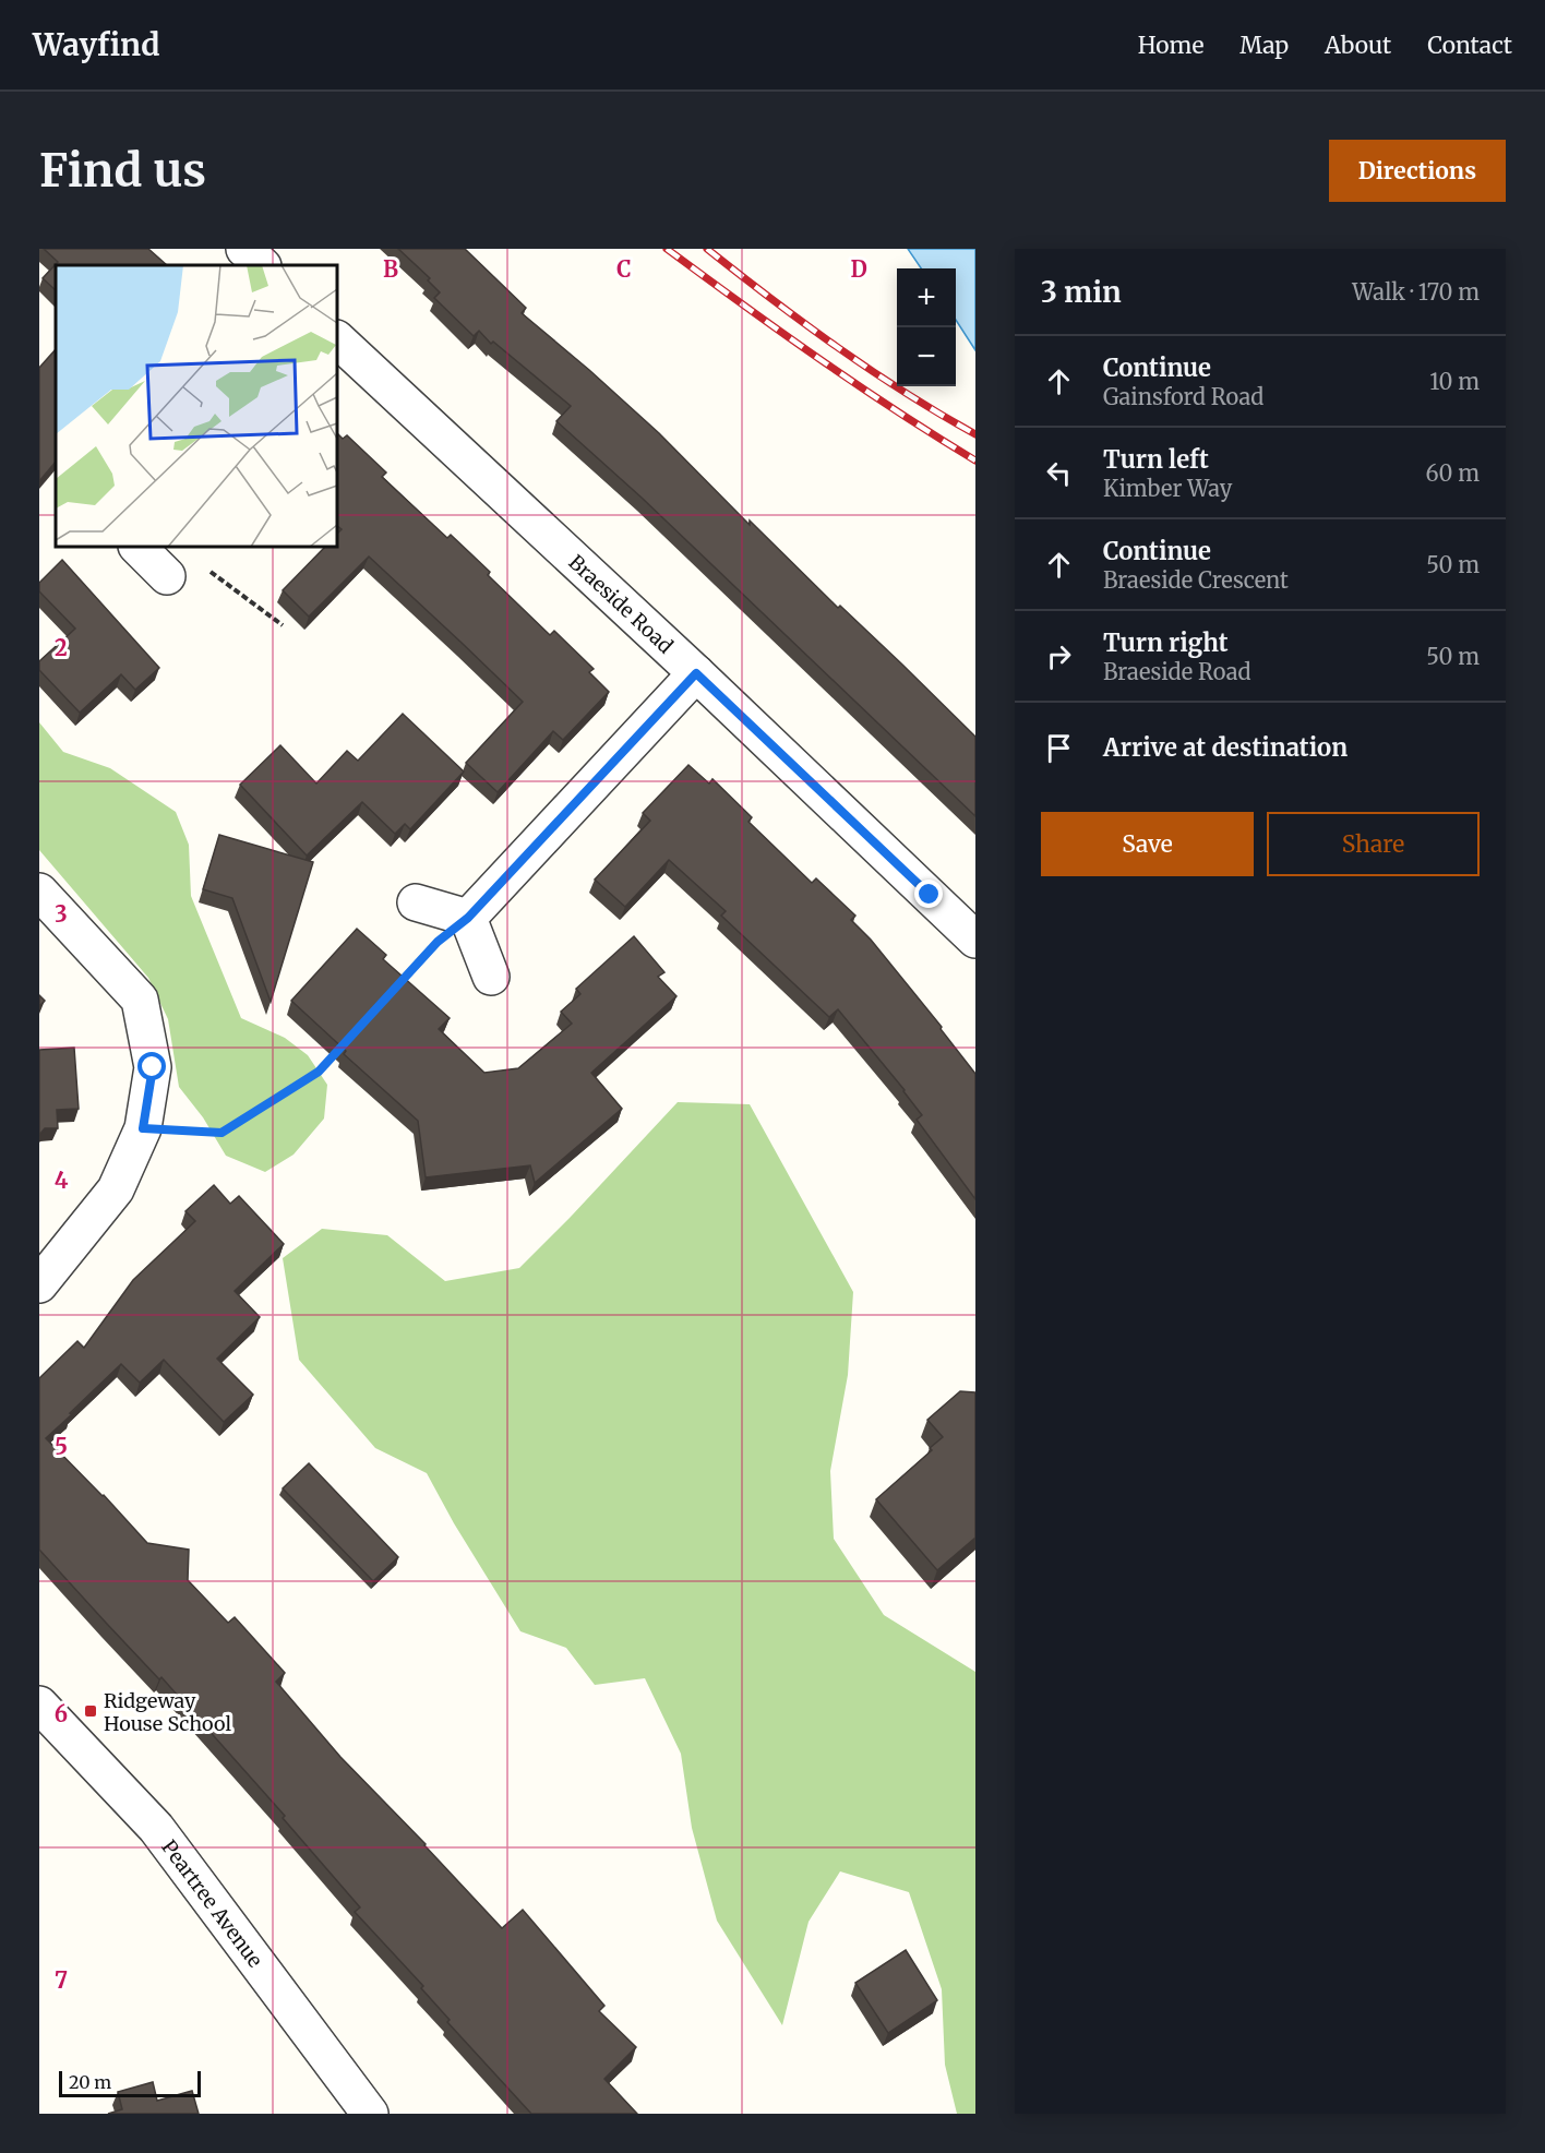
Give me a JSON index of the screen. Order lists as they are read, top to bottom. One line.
{"streets":{"street":["Braeside Road","Peartree Avenue"]},"places":{"transit":["Ridgeway House School"]},"scale_bar":"20 m","page":{"header":"Wayfind","nav":["Home","Map","About","Contact"],"buttons":["Directions",["Save","Share"]],"title":"Find us","heading":["3 min","Walk · 170 m"],"map_buttons":["+","−"],"list":[["Continue","Gainsford Road","10 m"],["Turn left","Kimber Way","60 m"],["Continue","Braeside Crescent","50 m"],["Turn right","Braeside Road","50 m"],"Arrive at destination"],"scale":"20 m"},"grid":{"columns":["B","C","D"],"rows":["2","3","4","5","6","7"]}}
